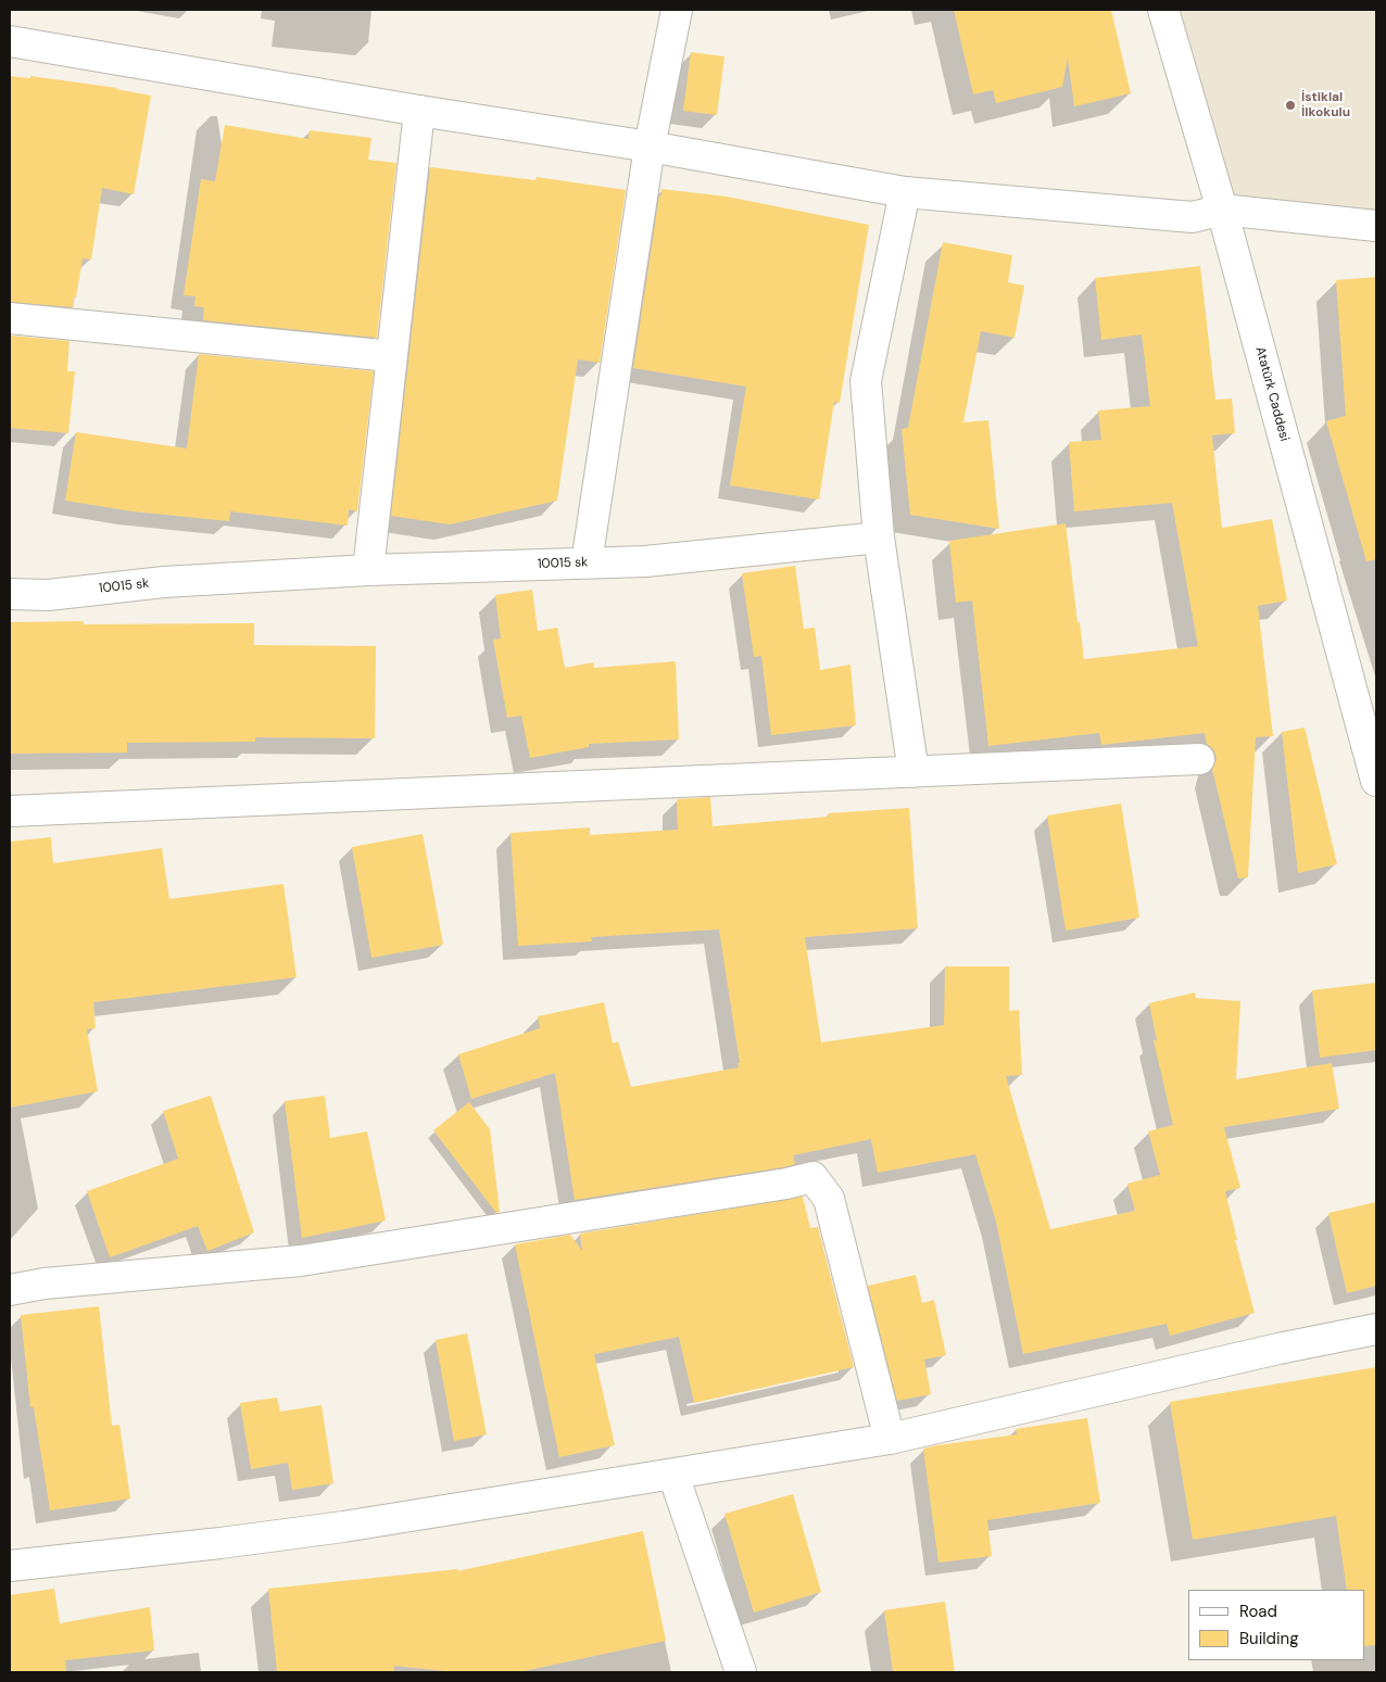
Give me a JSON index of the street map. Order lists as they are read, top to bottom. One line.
{"streets":{"street":["Atatürk Caddesi","10015 sk"]},"places":["İstiklal İlkokulu"],"legend":["Road","Building"]}
